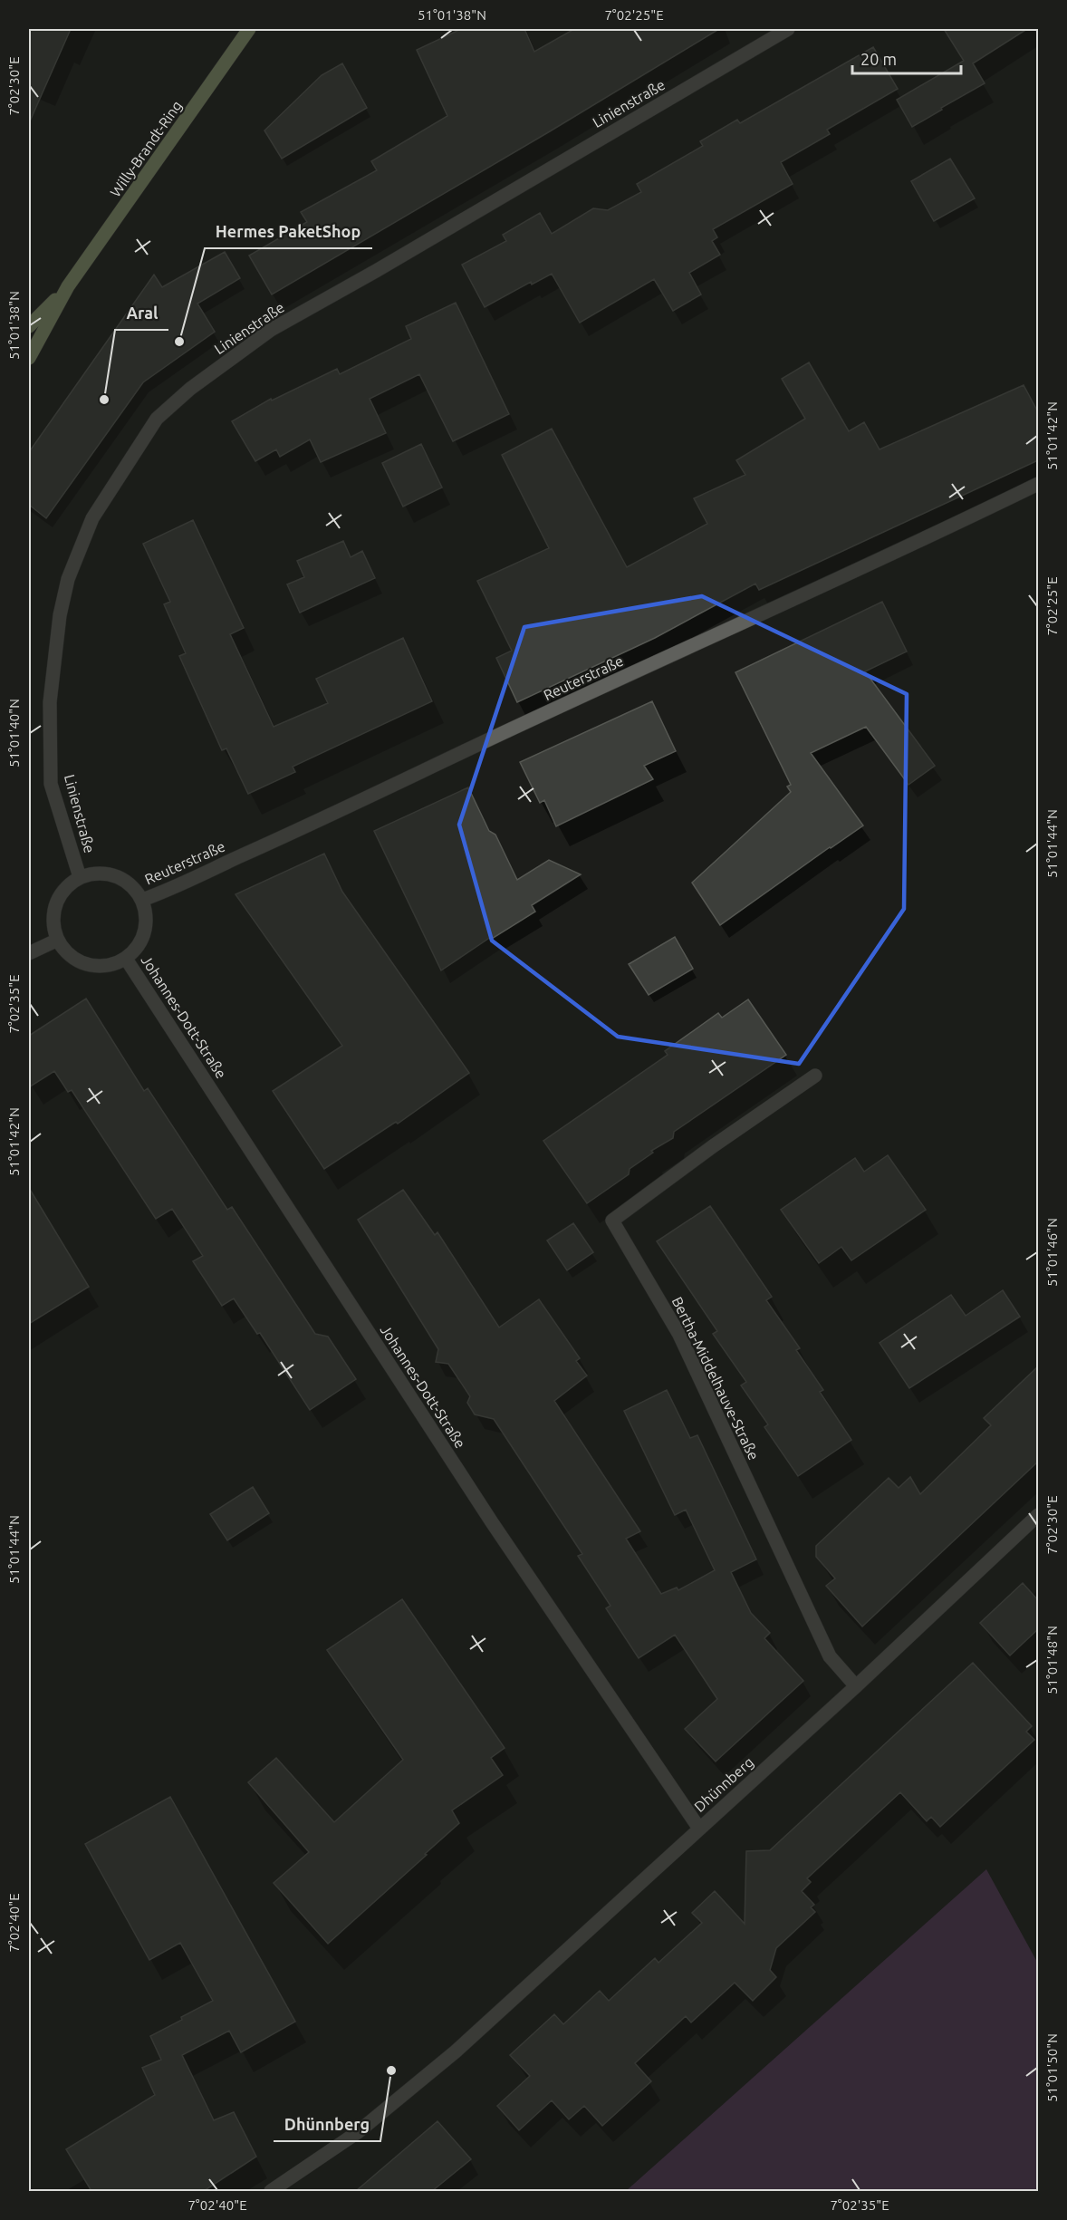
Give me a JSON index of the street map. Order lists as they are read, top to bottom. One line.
{"streets":{"main road":["Willy-Brandt-Ring"],"street":["Linienstraße","Reuterstraße","Johannes-Dott-Straße","Bertha-Middelhauve-Straße","Dhünnberg"]},"crossings":[["Linienstraße","Reuterstraße"],["Linienstraße","Johannes-Dott-Straße"],["Reuterstraße","Johannes-Dott-Straße"],["Johannes-Dott-Straße","Dhünnberg"],["Bertha-Middelhauve-Straße","Dhünnberg"]],"places":["Hermes PaketShop","Aral","Dhünnberg"],"scale_bar":"20 m","coordinates":["51°01'38\"N","7°02'25\"E","7°02'30\"E","51°01'42\"N","51°01'40\"N","51°01'44\"N","7°02'35\"E","51°01'46\"N","51°01'48\"N","7°02'40\"E","51°01'50\"N"]}
